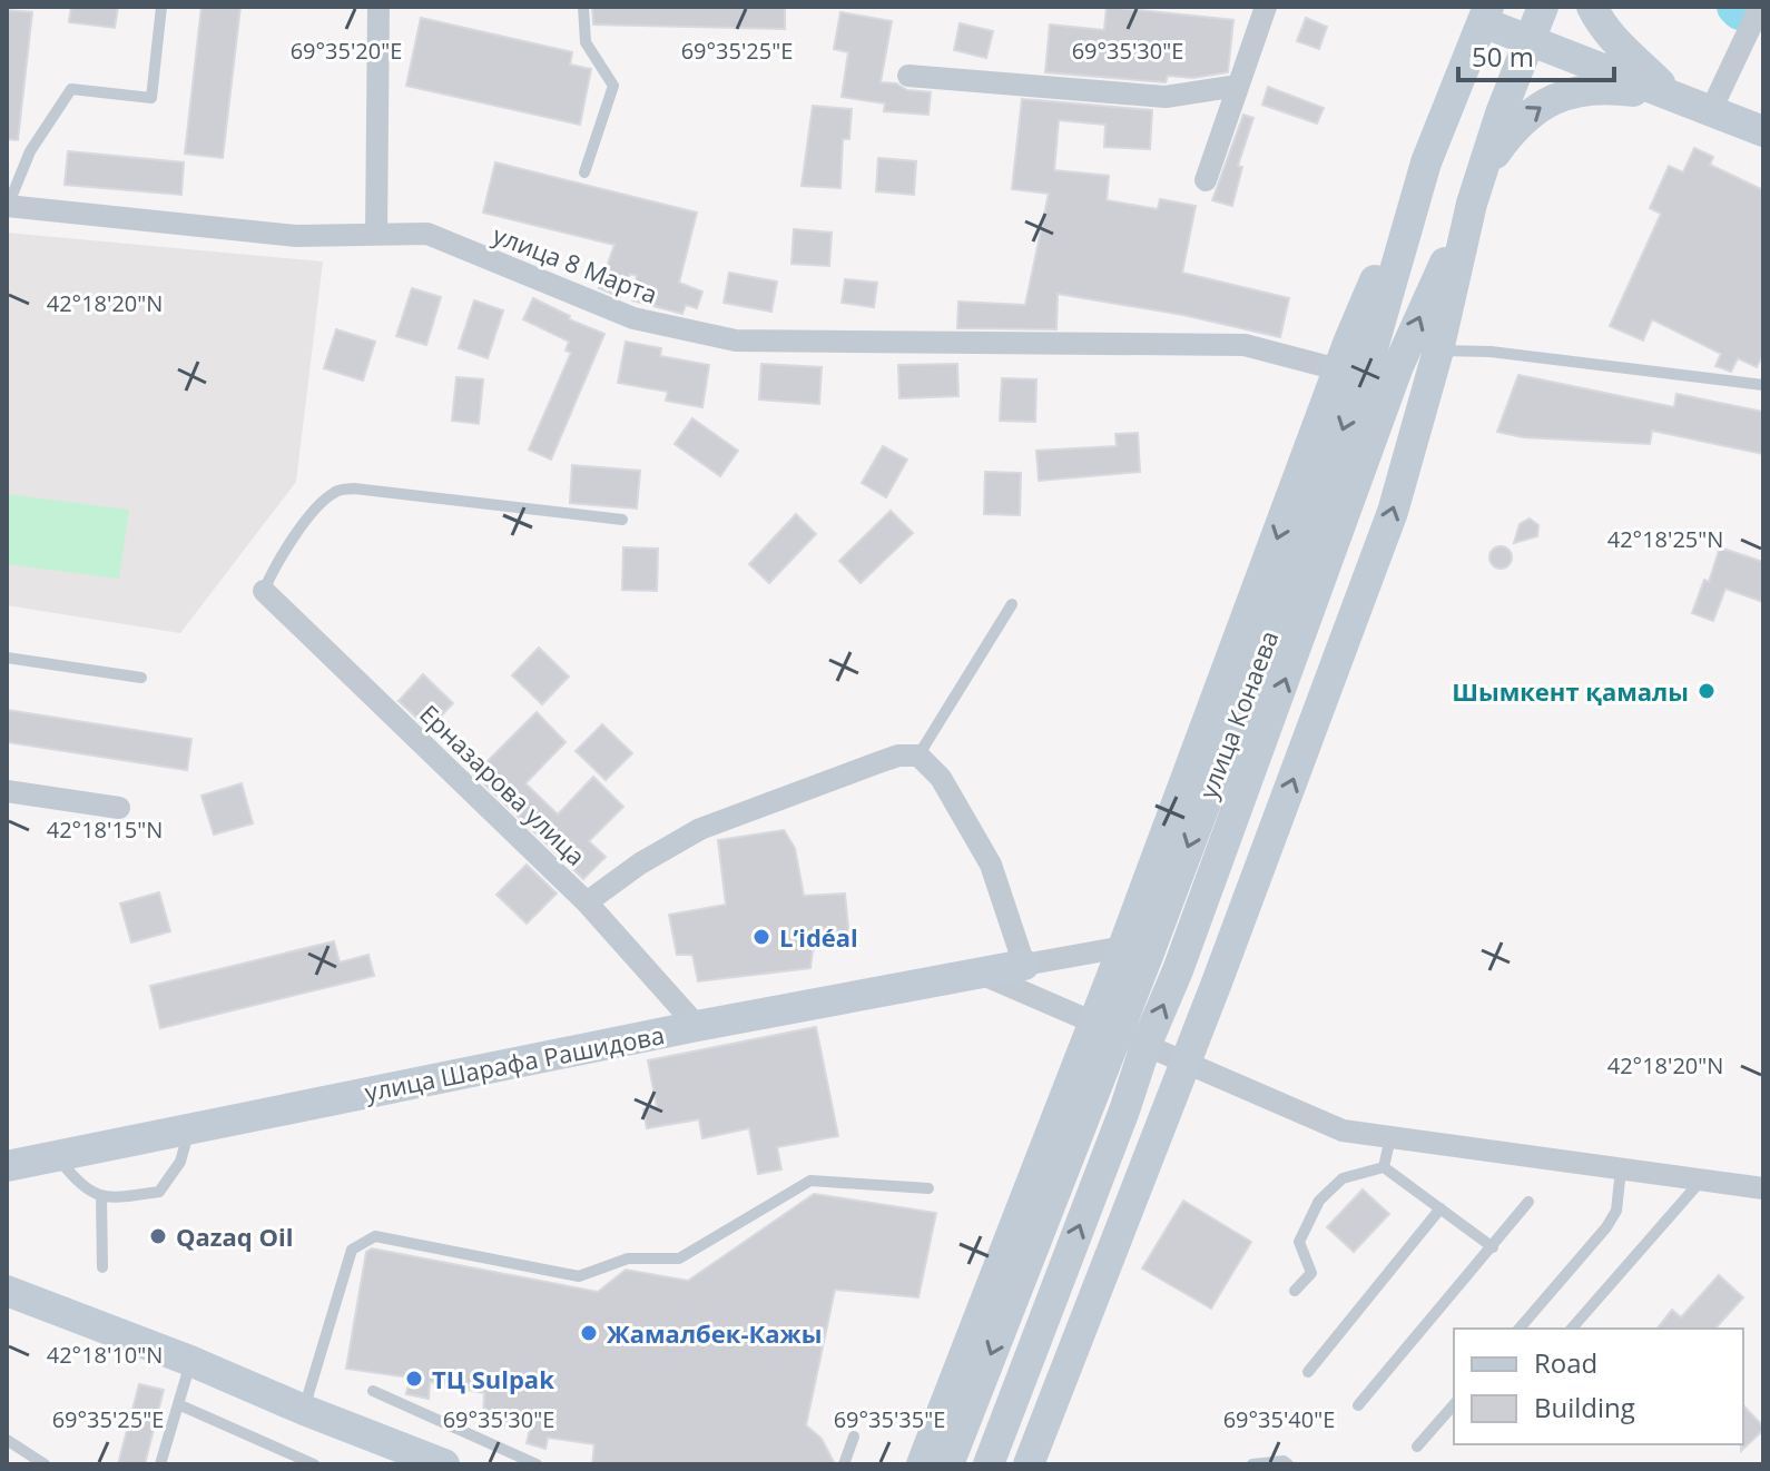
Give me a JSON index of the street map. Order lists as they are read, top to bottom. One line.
{"streets":{"main road":["улица Конаева","улица Шарафа Рашидова"],"street":["улица 8 Марта","Ерназарова улица"]},"crossings":[["Ерназарова улица","улица Шарафа Рашидова"]],"places":["Шымкент қамалы","L’idéal","Qazaq Oil","Жамалбек-Кажы","ТЦ Sulpak"],"legend":["Road","Building"],"scale_bar":"50 m","coordinates":["69°35'20\"E","69°35'25\"E","69°35'30\"E","42°18'20\"N","42°18'25\"N","42°18'15\"N","42°18'10\"N","69°35'35\"E","69°35'40\"E"]}
